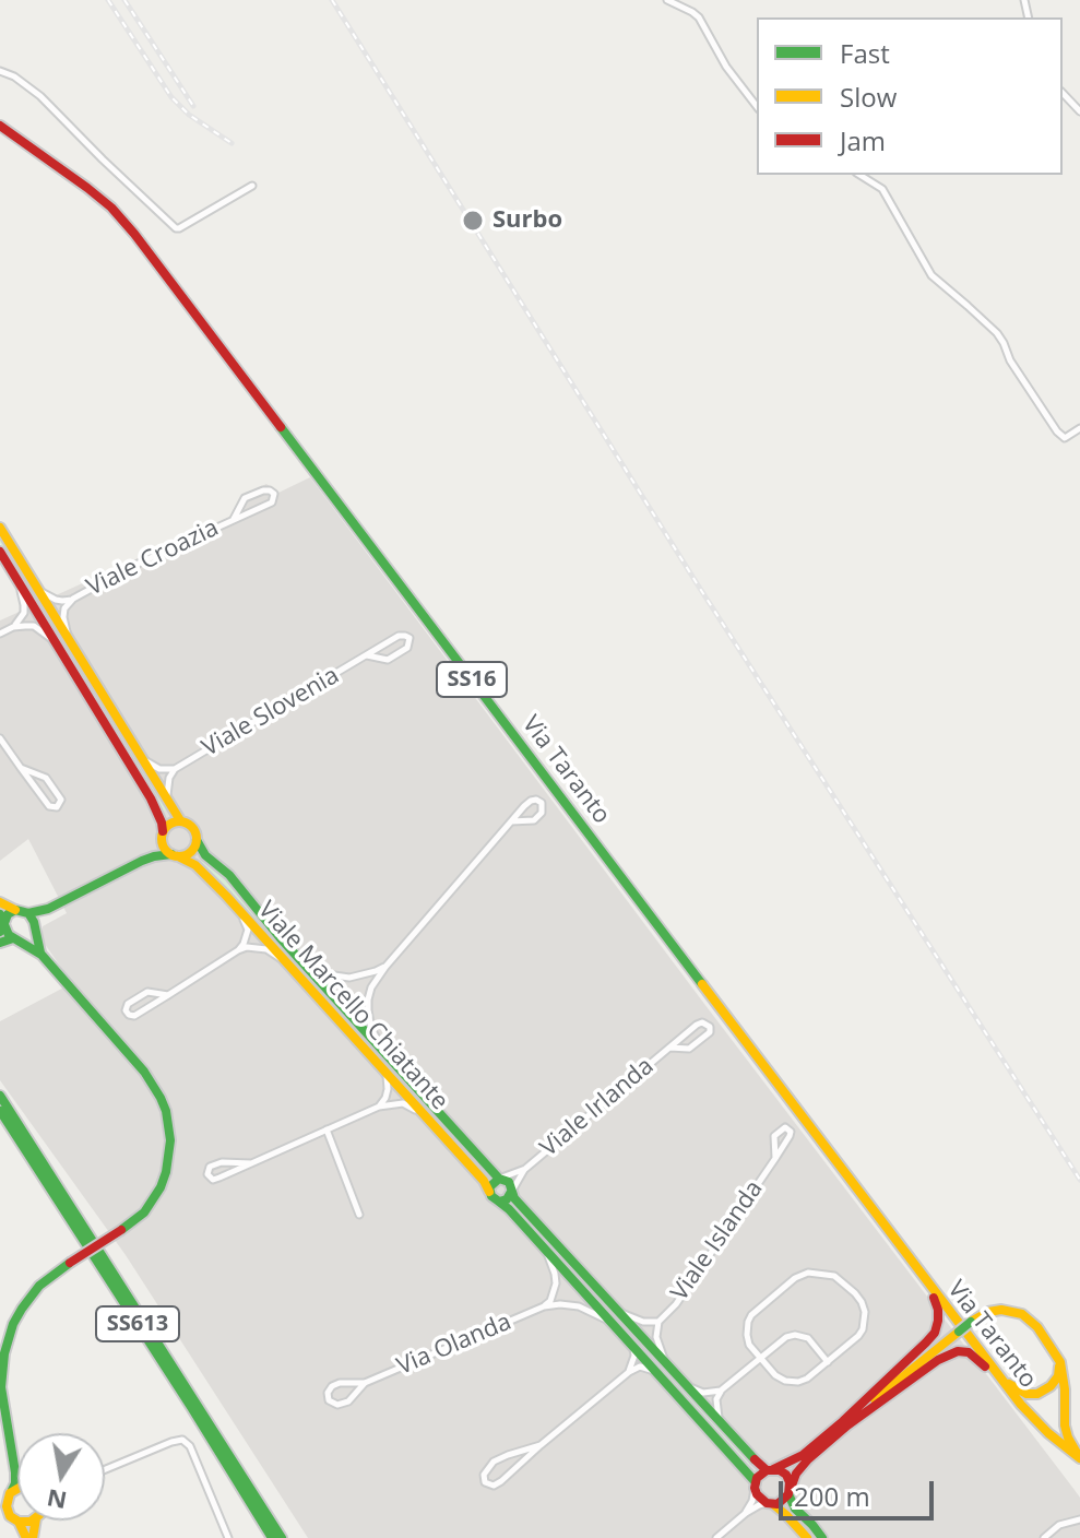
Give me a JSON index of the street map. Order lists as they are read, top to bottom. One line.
{"streets":{"main road":["SS16","Via Taranto","Viale Marcello Chiatante","SS613"],"street":["Viale Croazia","Viale Slovenia","Viale Irlanda","Viale Islanda","Via Olanda"]},"crossings":[["Viale Croazia","Viale Marcello Chiatante"],["Viale Slovenia","Viale Marcello Chiatante"],["Viale Marcello Chiatante","Viale Irlanda"],["Viale Marcello Chiatante","Viale Islanda"],["Viale Marcello Chiatante","Via Olanda"]],"places":["Surbo"],"legend":["Fast","Slow","Jam"],"scale_bar":"200 m","north":"bottom"}
